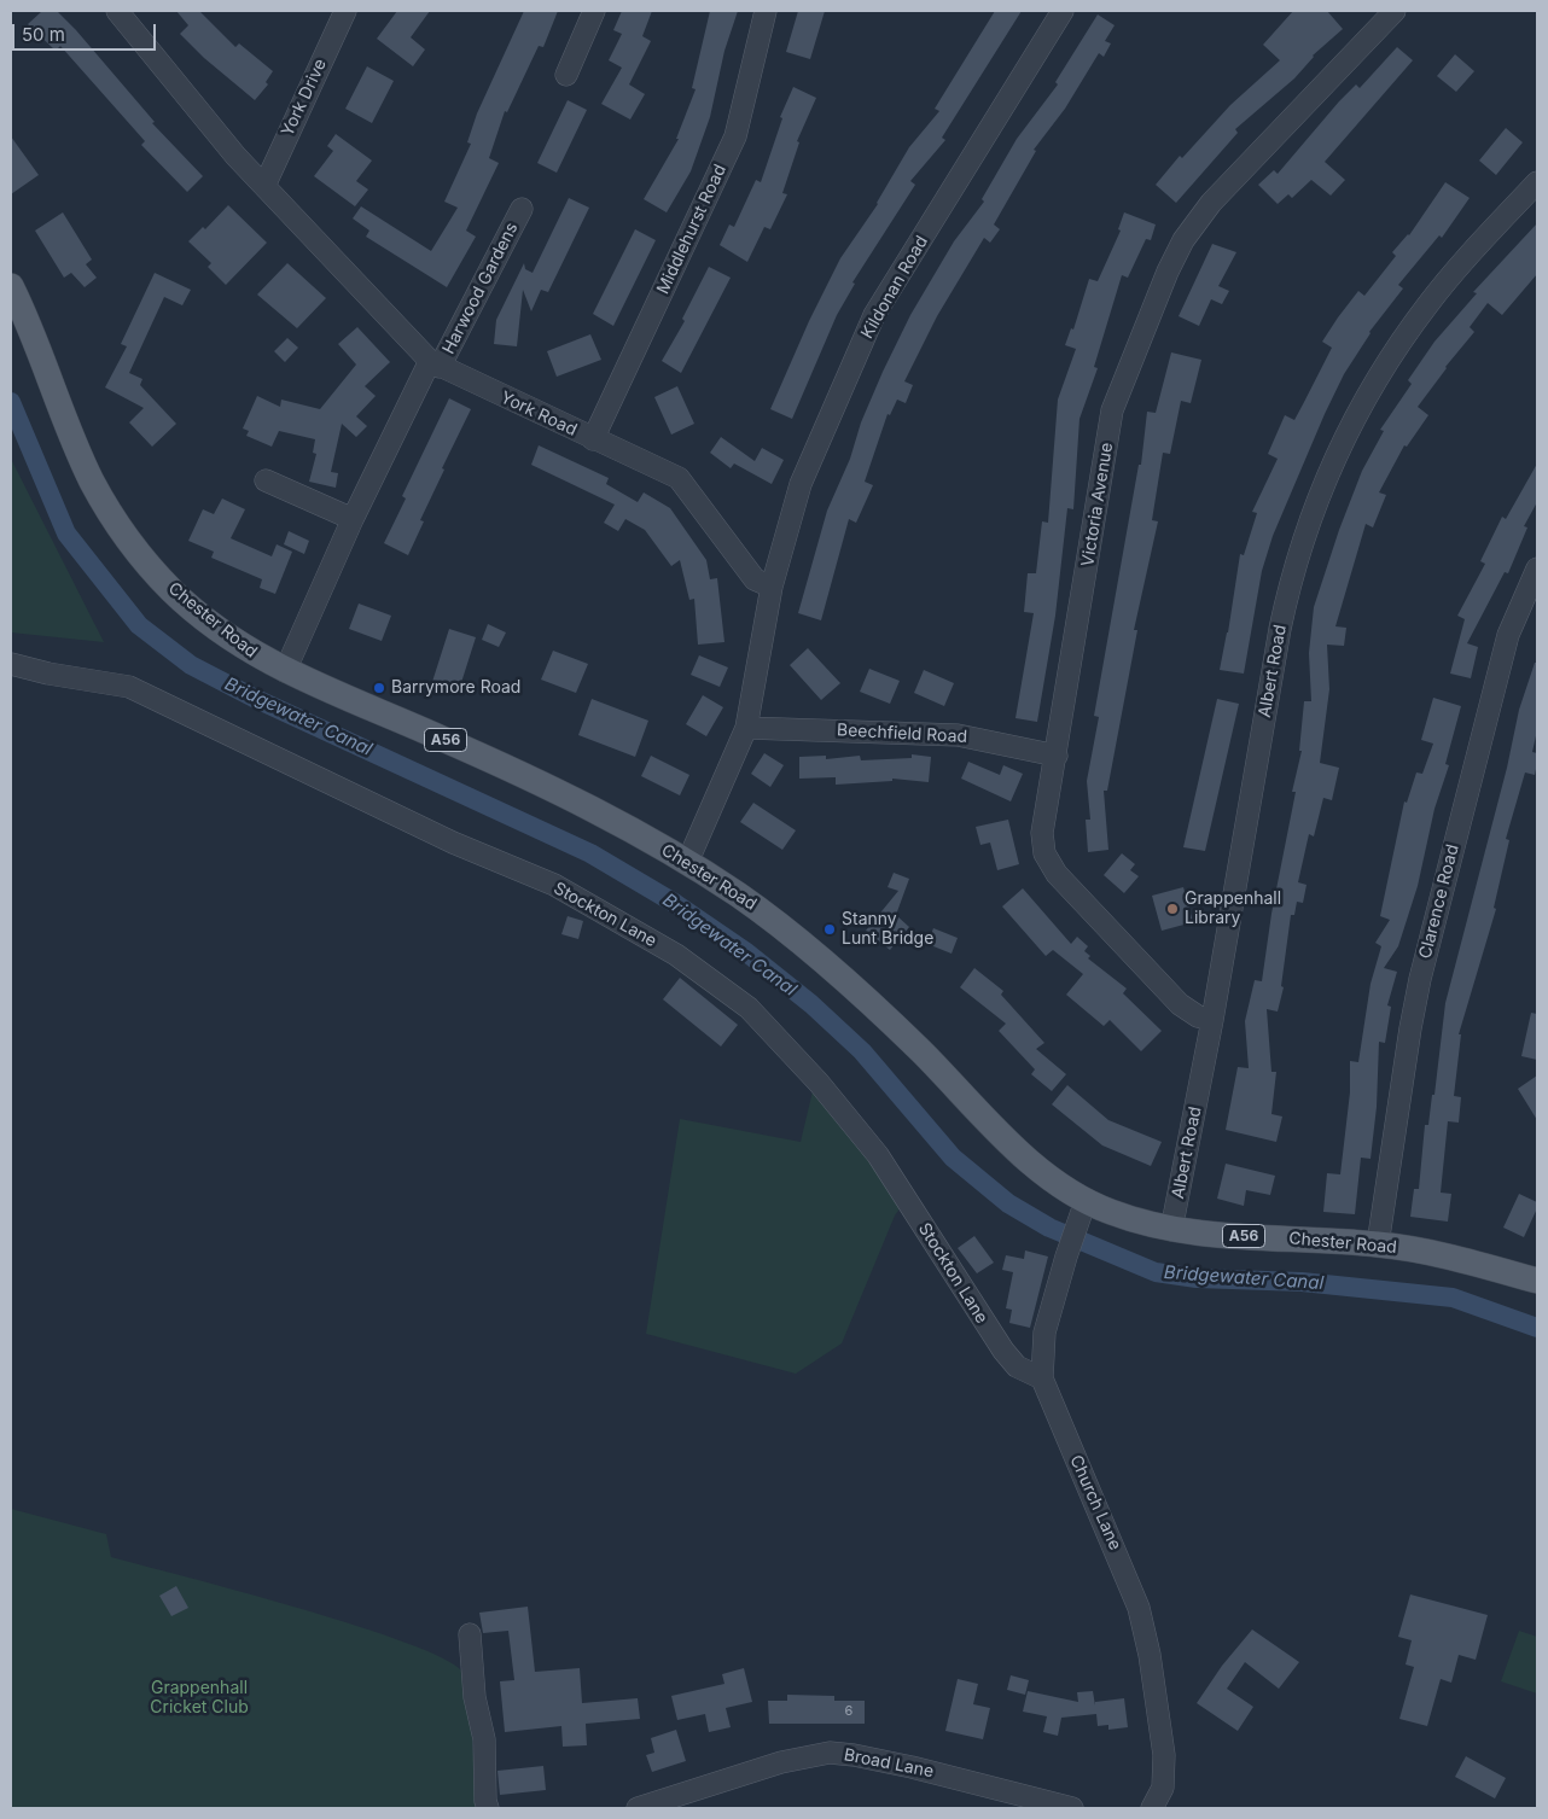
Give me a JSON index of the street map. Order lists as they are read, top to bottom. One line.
{"streets":{"main road":["Chester Road","A56"],"street":["York Drive","Middlehurst Road","Kildonan Road","Harwood Gardens","York Road","Victoria Avenue","Albert Road","Beechfield Road","Clarence Road","Stockton Lane","Church Lane","Broad Lane"]},"crossings":[["York Drive","York Road"],["Middlehurst Road","York Road"],["Kildonan Road","York Road"],["Harwood Gardens","York Road"],["Victoria Avenue","Albert Road"],["Victoria Avenue","Beechfield Road"],["Chester Road","Albert Road"],["Chester Road","Clarence Road"],["Chester Road","Church Lane"],["Stockton Lane","Church Lane"]],"water":["Bridgewater Canal"],"parks":["Grappenhall Cricket Club"],"places":["Barrymore Road","Grappenhall Library","Stanny Lunt Bridge"],"house_numbers":["6"],"scale_bar":"50 m"}
